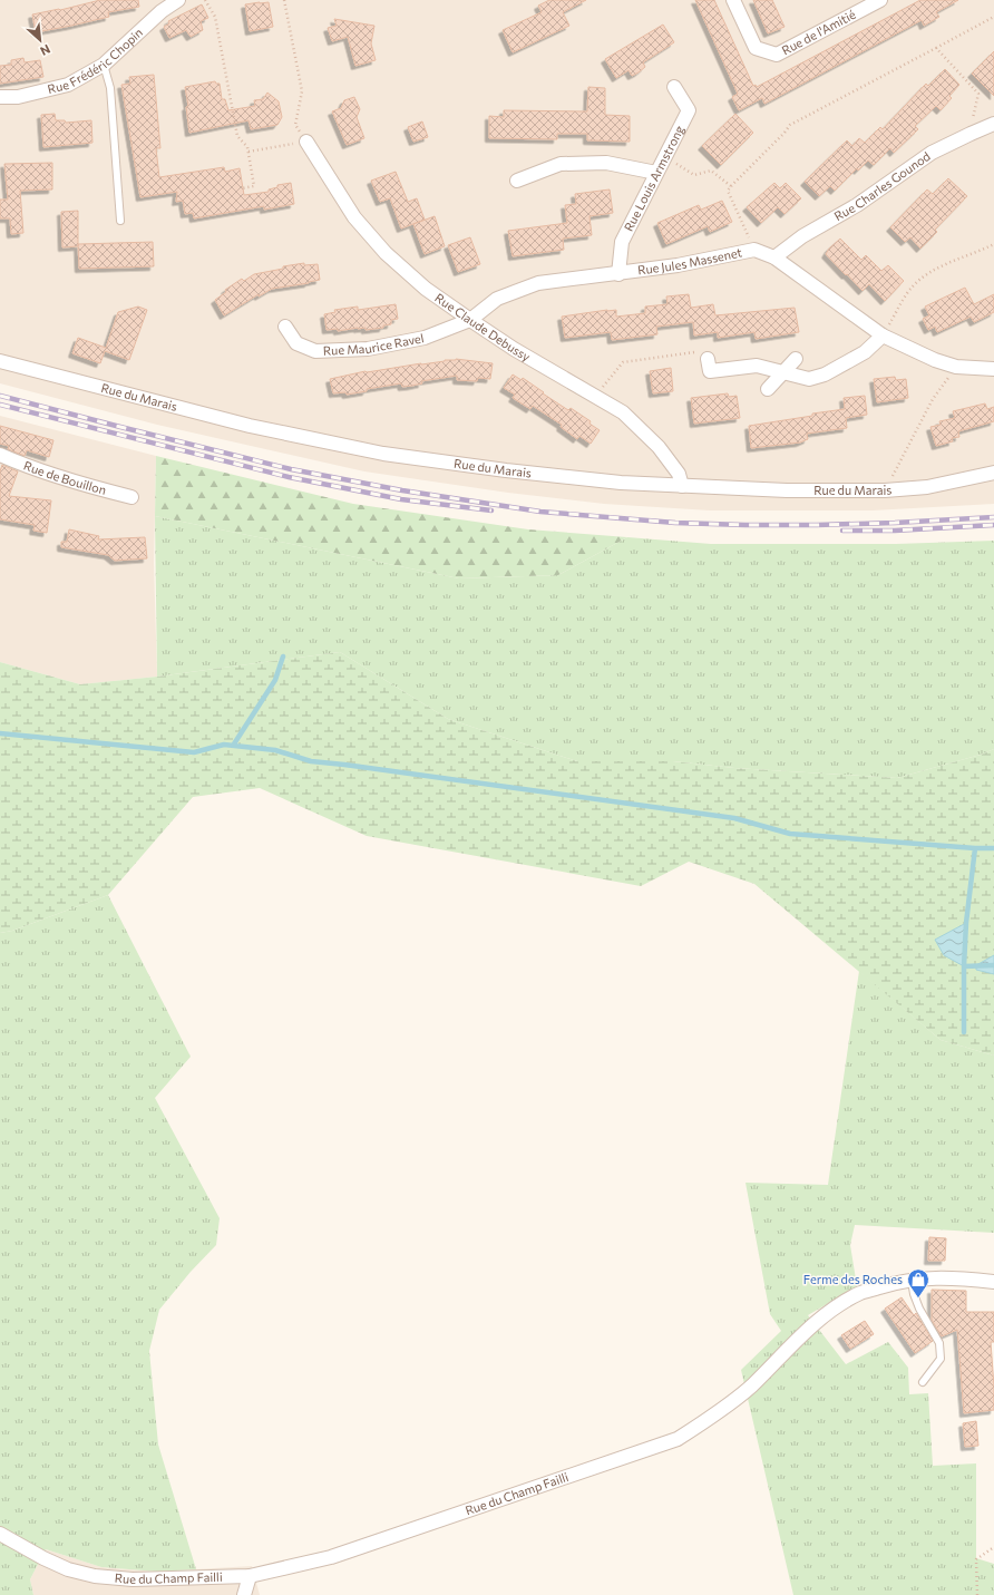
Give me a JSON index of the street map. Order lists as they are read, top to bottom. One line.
{"streets":{"street":["Rue de l'Amitié","Rue Frédéric Chopin","Rue Louis Armstrong","Rue Charles Gounod","Rue Jules Massenet","Rue Claude Debussy","Rue Maurice Ravel","Rue du Marais","Rue de Bouillon","Rue du Champ Failli"]},"crossings":[["Rue Louis Armstrong","Rue Jules Massenet"],["Rue Charles Gounod","Rue Jules Massenet"],["Rue Jules Massenet","Rue Claude Debussy"],["Rue Jules Massenet","Rue Maurice Ravel"],["Rue Claude Debussy","Rue Maurice Ravel"],["Rue Claude Debussy","Rue du Marais"]],"places":{"shop":["Ferme des Roches"]},"north":"bottom right"}
